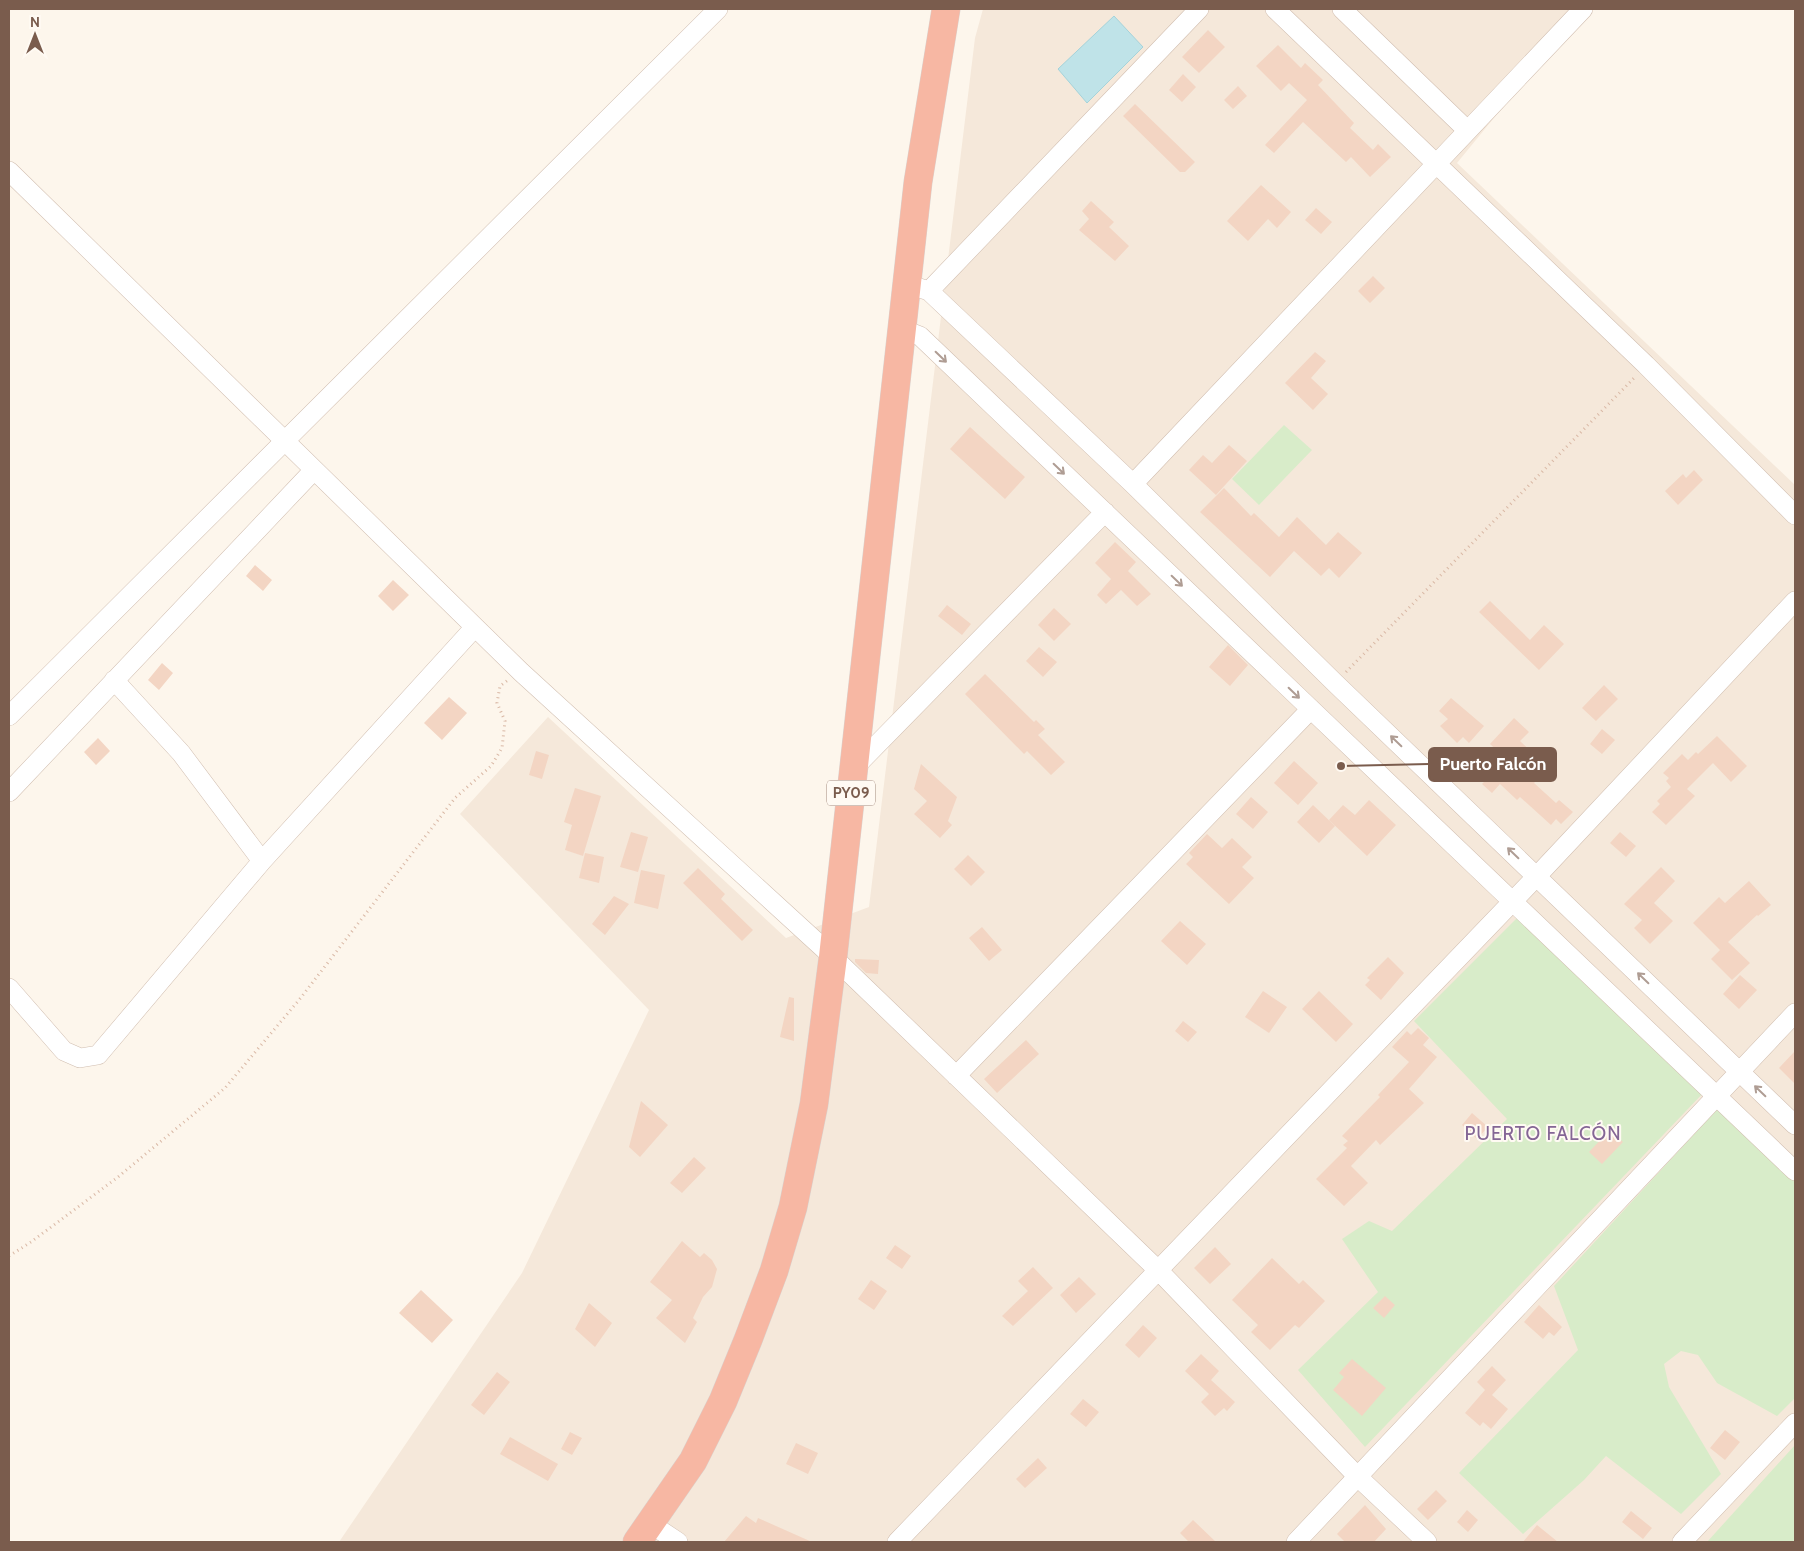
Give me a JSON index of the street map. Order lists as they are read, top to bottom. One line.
{"streets":{"highway":["PY09"]},"districts":["PUERTO FALCÓN"],"places":["Puerto Falcón"],"north":"top"}
